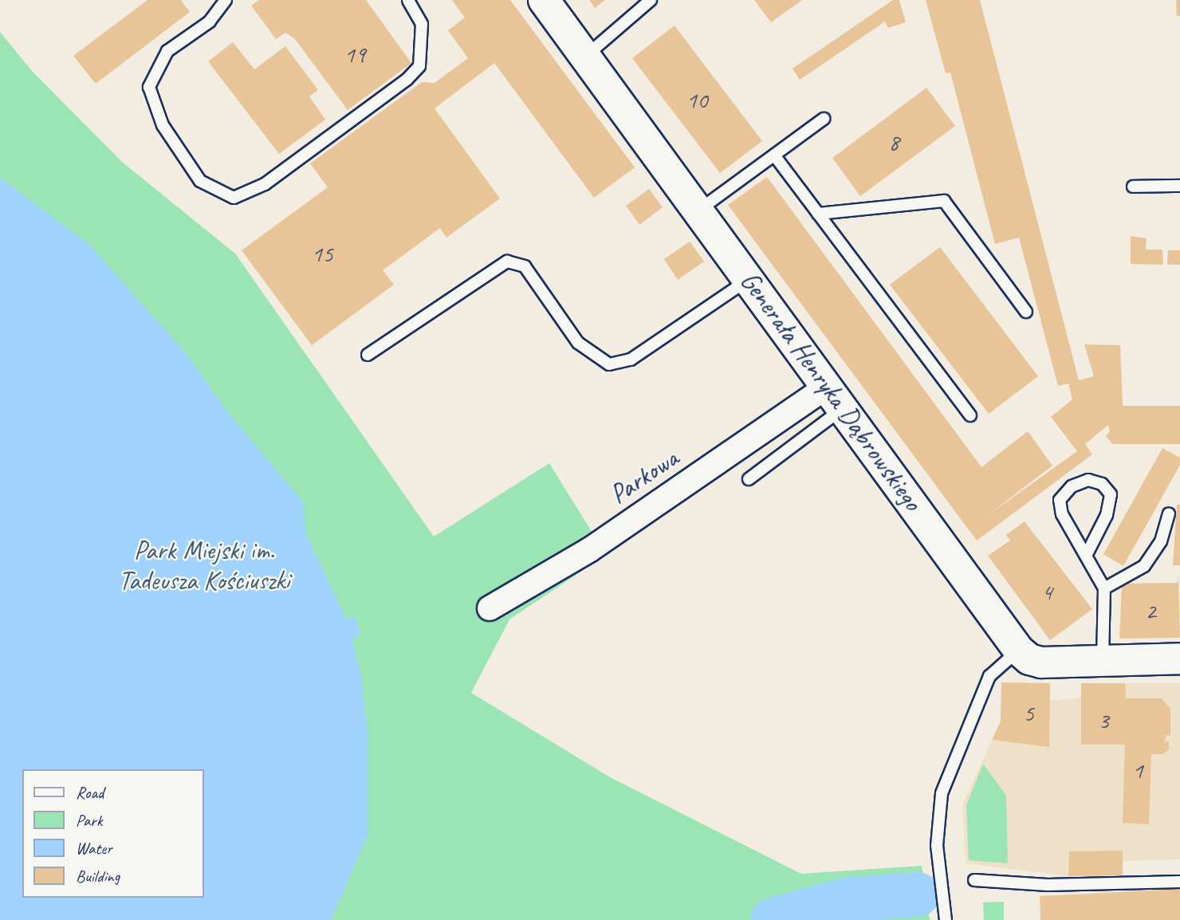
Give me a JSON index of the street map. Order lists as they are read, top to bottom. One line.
{"streets":{"street":["Generała Henryka Dąbrowskiego","Parkowa"]},"crossings":[["Generała Henryka Dąbrowskiego","Parkowa"]],"parks":["Park Miejski im. Tadeusza Kościuszki"],"house_numbers":["19","10","8","15","4","2","5","3","1"],"legend":["Road","Park","Water","Building"]}
